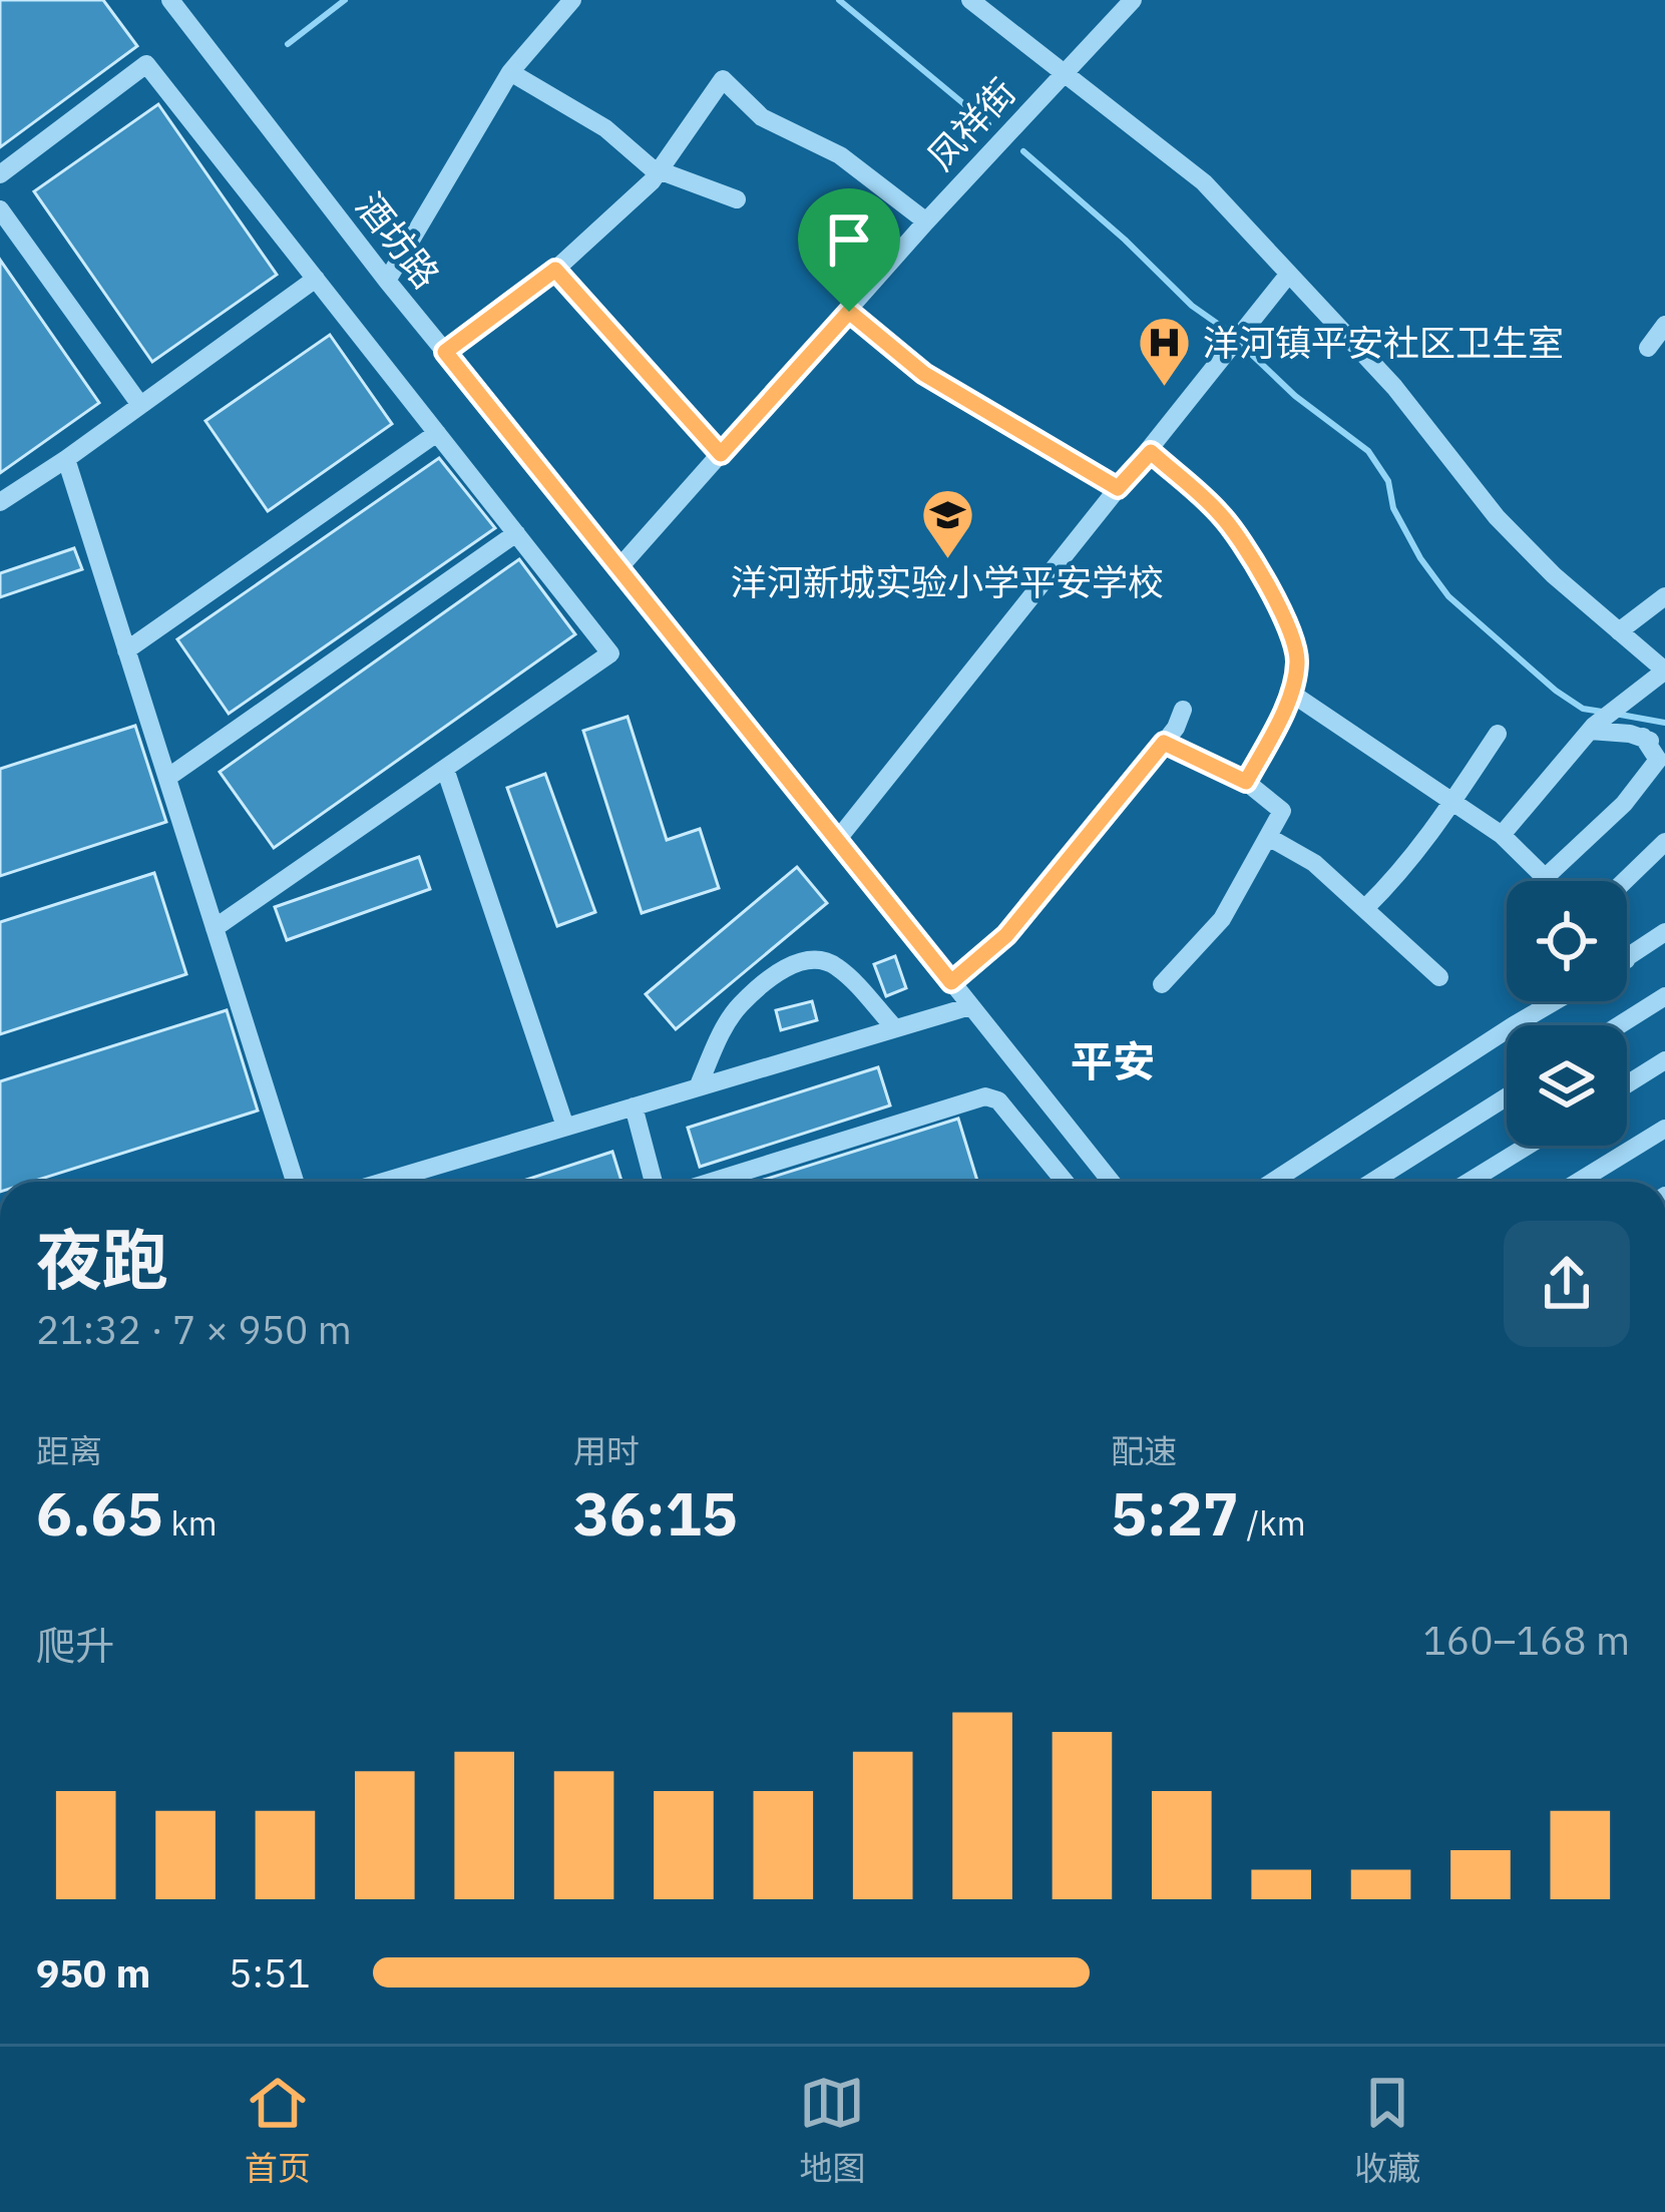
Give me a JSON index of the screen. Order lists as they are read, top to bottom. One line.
{"streets":{"street":["凤祥街","酒坊路"]},"crossings":[["凤祥街","酒坊路"]],"districts":["平安"],"places":{"hospital":["洋河镇平安社区卫生室"],"school or university":["洋河新城实验小学平安学校"]},"page":{"heading":["夜跑","21:32 · 7 × 950 m"],"stats":[["距离","6.65 km"],["用时","36:15"],["配速","5:27 /km"]],"chart":["爬升","160–168 m"],"list":[{"name":"950 m","note":"5:51"}],"tabs":["首页","地图","收藏"]}}
